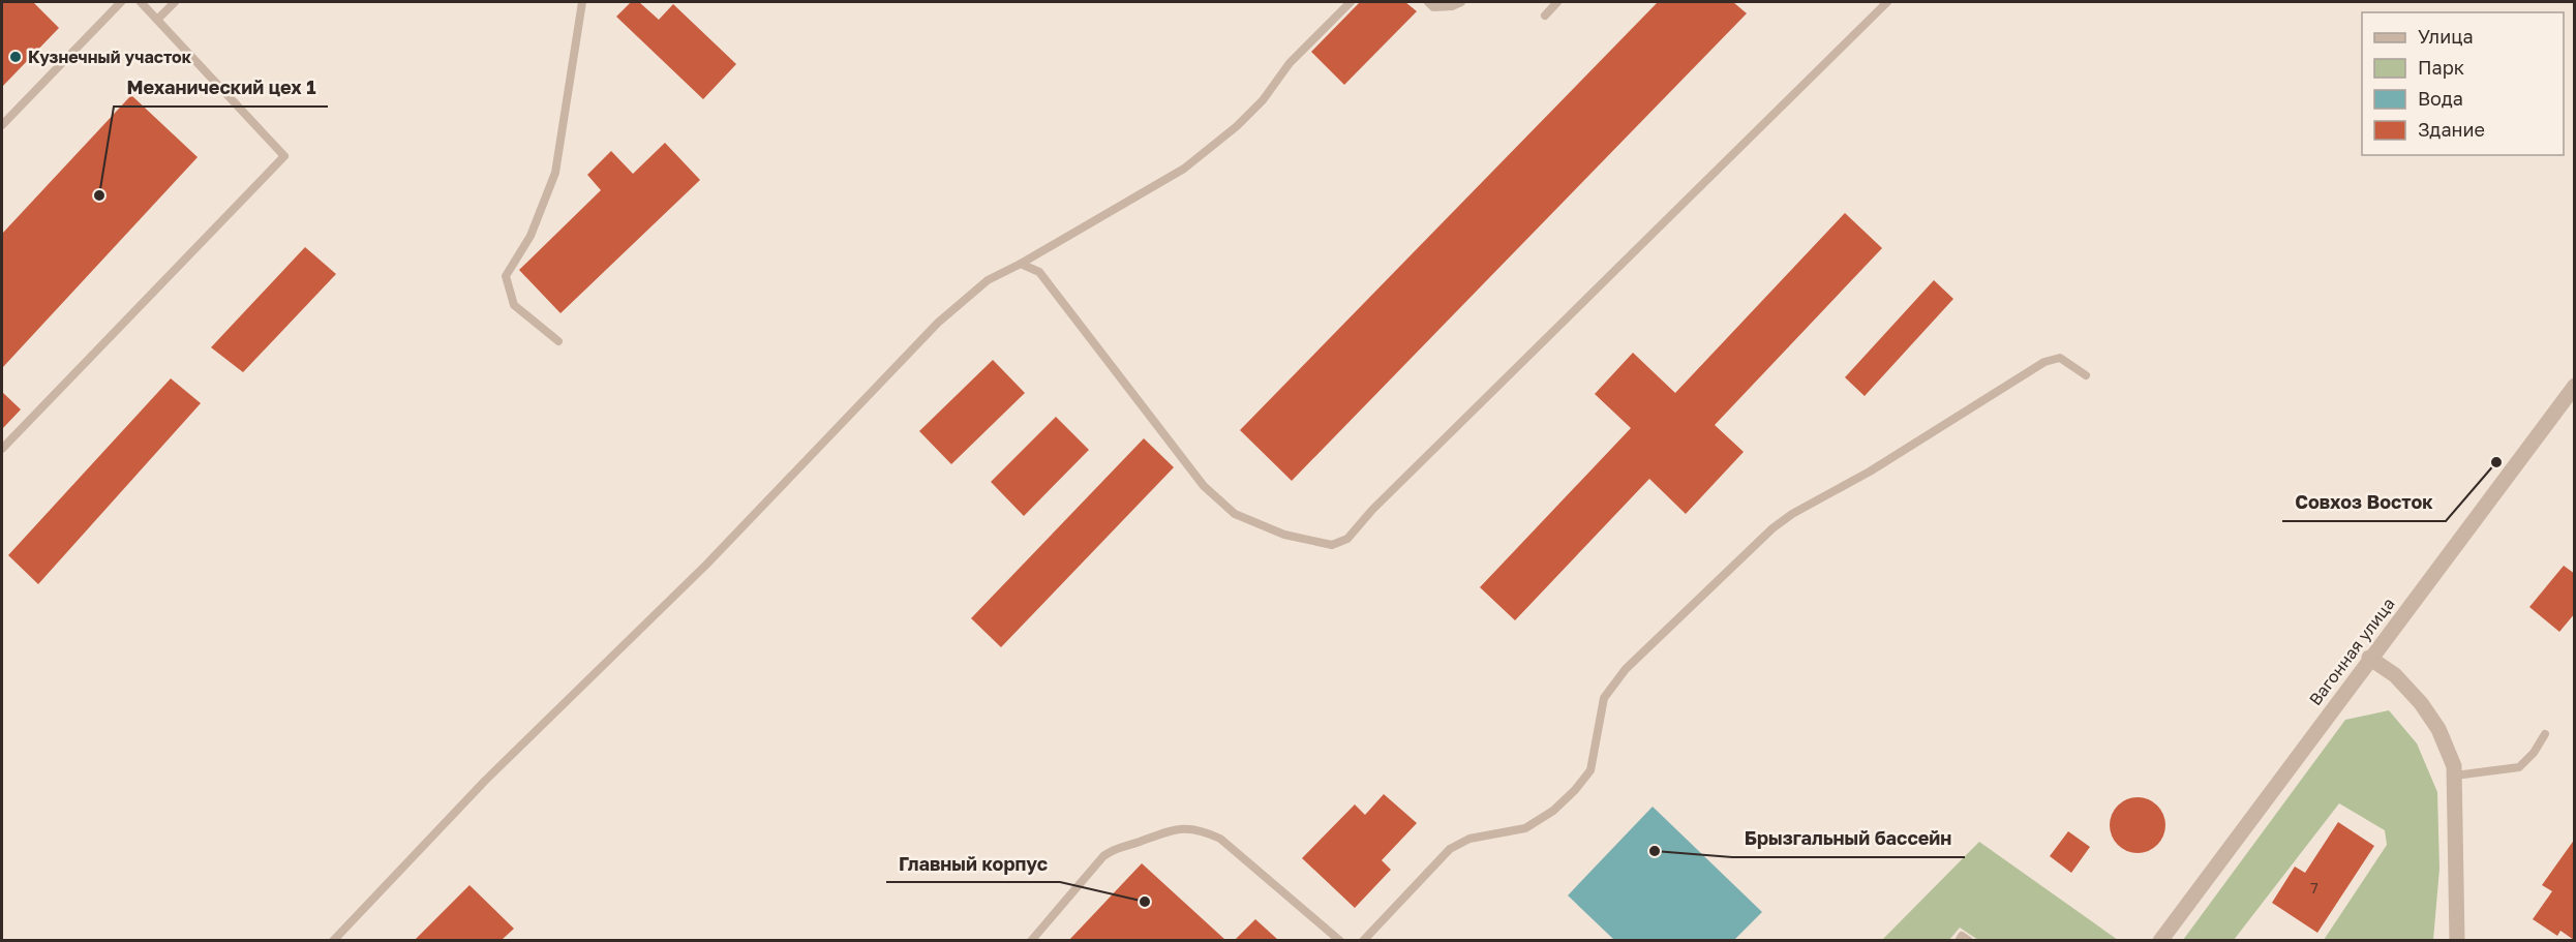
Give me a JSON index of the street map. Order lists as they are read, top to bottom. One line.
{"streets":{"street":["Вагонная улица"]},"places":["Кузнечный участок","Механический цех 1","Совхоз Восток","Брызгальный бассейн","Главный корпус"],"house_numbers":["7"],"legend":["Улица","Парк","Вода","Здание"]}
